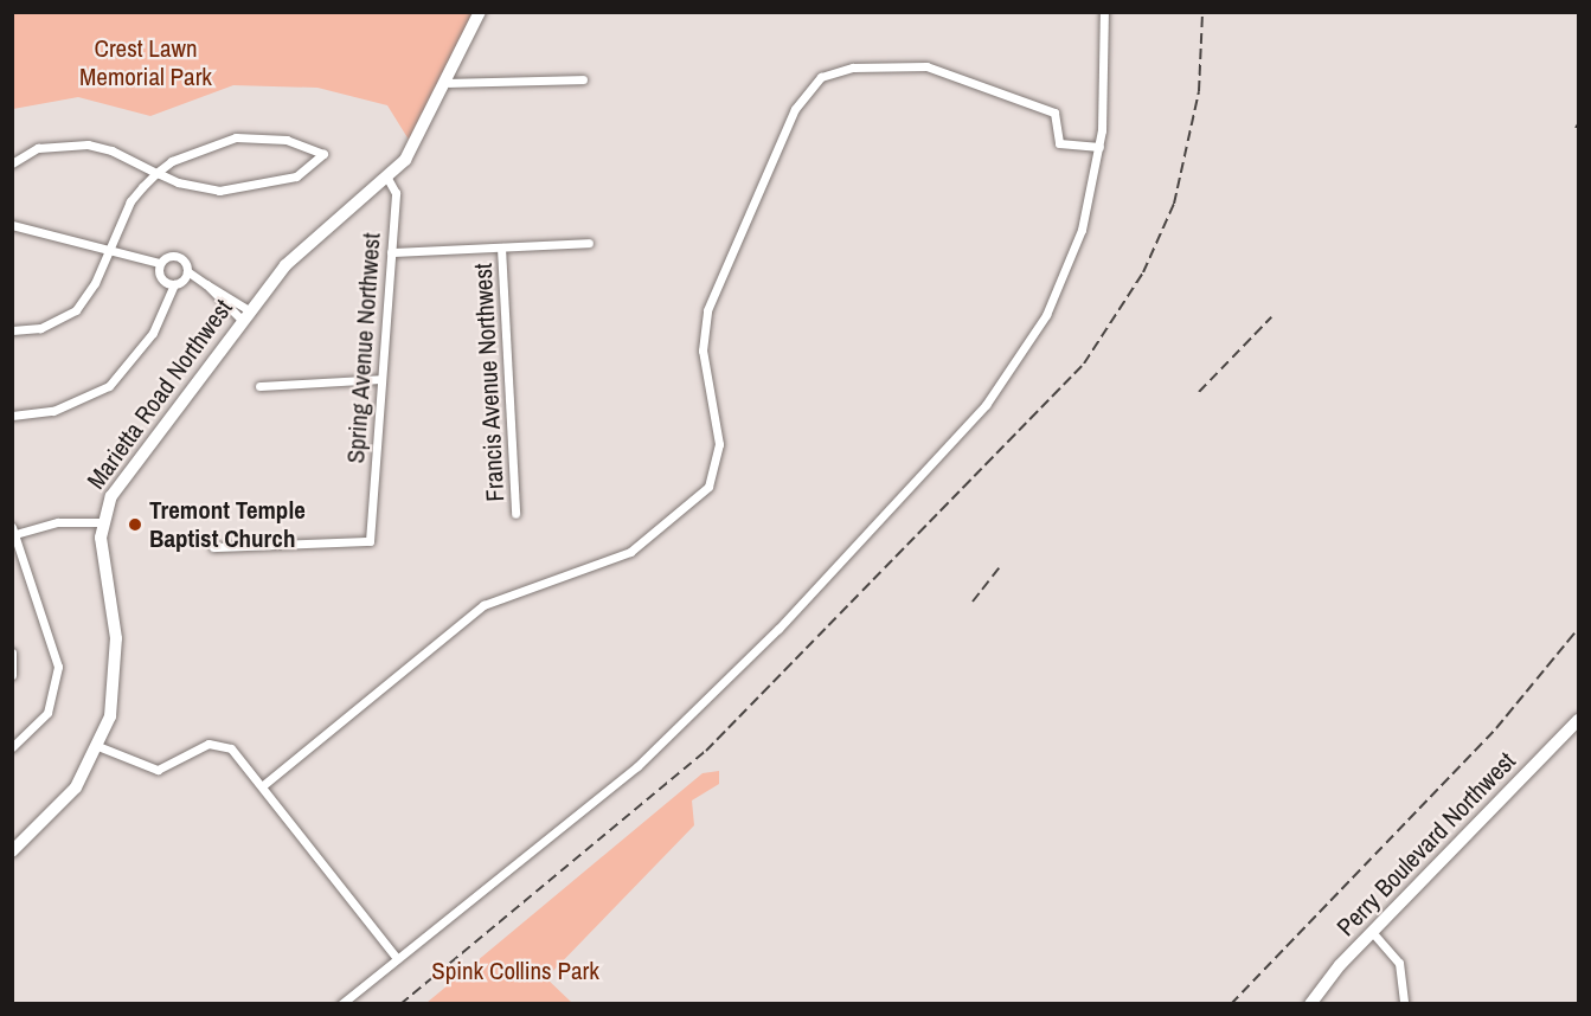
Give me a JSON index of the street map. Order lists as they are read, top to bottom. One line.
{"streets":{"main road":["Marietta Road Northwest","Perry Boulevard Northwest"],"street":["Spring Avenue Northwest","Francis Avenue Northwest"]},"crossings":[["Spring Avenue Northwest","Marietta Road Northwest"]],"parks":["Crest Lawn Memorial Park","Spink Collins Park"],"places":["Tremont Temple Baptist Church"]}
